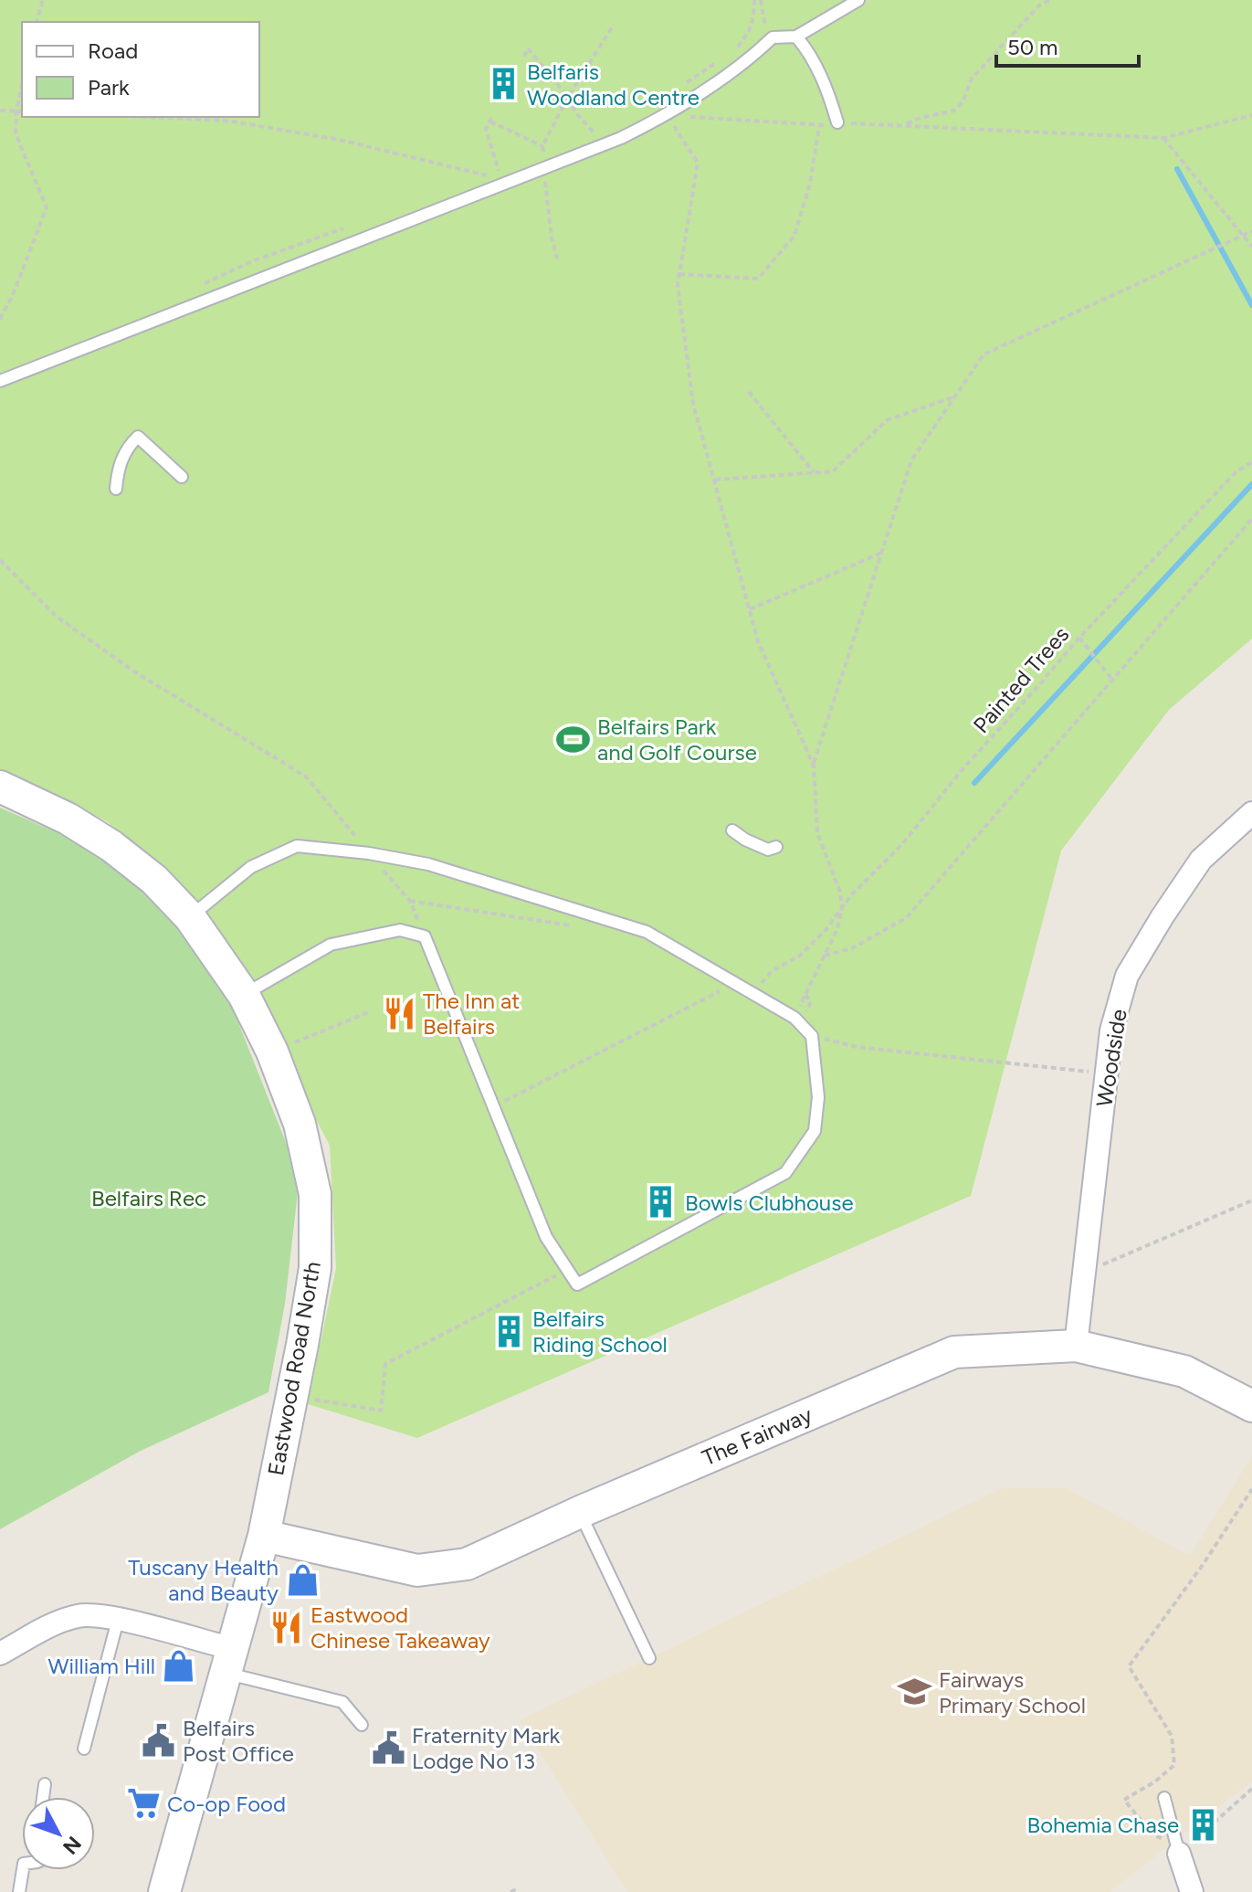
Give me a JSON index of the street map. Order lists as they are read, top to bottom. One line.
{"streets":{"street":["Woodside","Eastwood Road North","The Fairway"],"path":["Painted Trees"]},"crossings":[["Woodside","The Fairway"],["Eastwood Road North","The Fairway"]],"parks":["Belfairs Rec"],"places":{"building":["Belfaris Woodland Centre","Bowls Clubhouse","Belfairs Riding School","Bohemia Chase"],"sports":["Belfairs Park and Golf Course"],"restaurant":["The Inn at Belfairs","Eastwood Chinese Takeaway"],"shop":["Tuscany Health and Beauty","William Hill"],"school or university":["Fairways Primary School"],"public building":["Belfairs Post Office","Fraternity Mark Lodge No 13"],"supermarket":["Co-op Food"]},"legend":["Road","Park"],"scale_bar":"50 m","north":"bottom right"}
